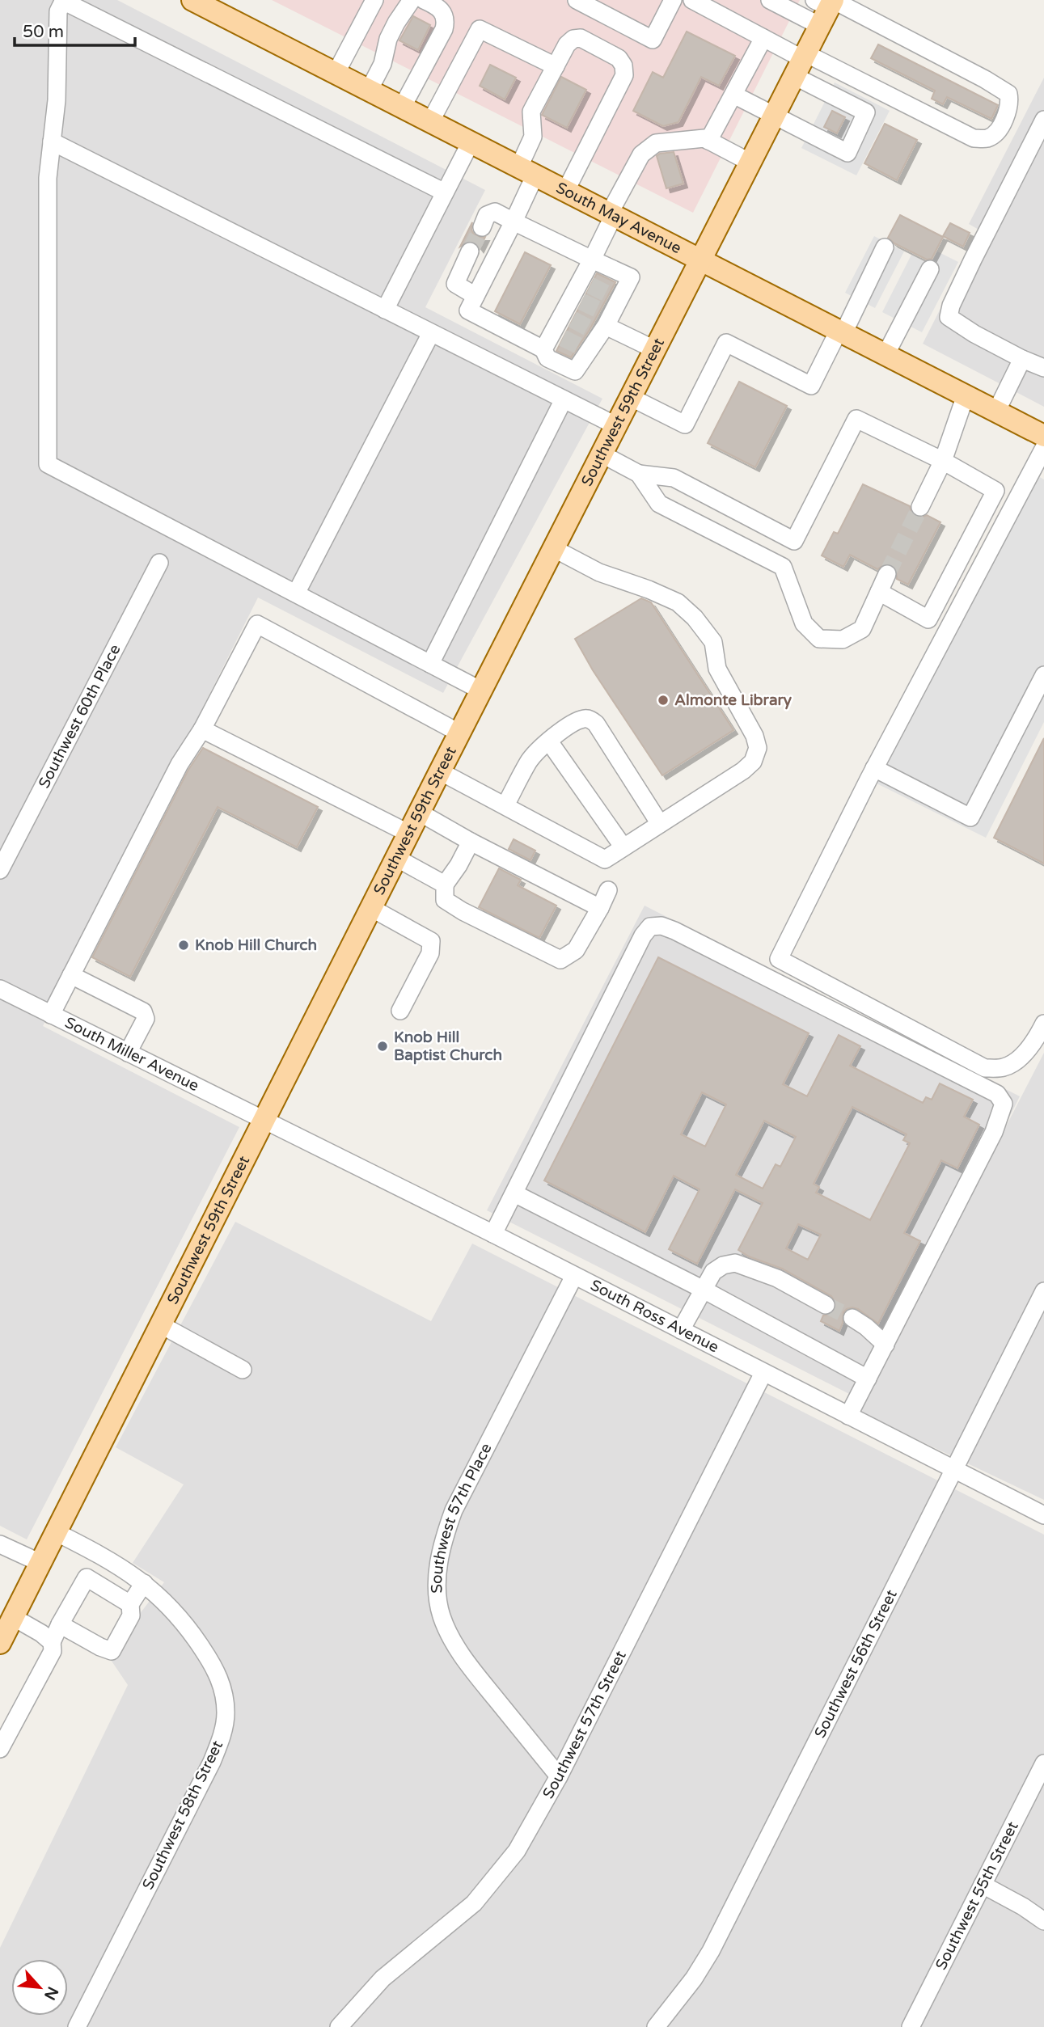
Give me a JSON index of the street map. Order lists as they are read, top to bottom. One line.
{"streets":{"main road":["South May Avenue","Southwest 59th Street"],"street":["Southwest 60th Place","South Miller Avenue","South Ross Avenue","Southwest 57th Place","Southwest 56th Street","Southwest 57th Street","Southwest 58th Street","Southwest 55th Street"]},"crossings":[["South May Avenue","Southwest 59th Street"],["Southwest 59th Street","South Miller Avenue"],["Southwest 59th Street","South Ross Avenue"],["Southwest 59th Street","Southwest 58th Street"],["South Miller Avenue","South Ross Avenue"],["South Ross Avenue","Southwest 57th Place"],["South Ross Avenue","Southwest 56th Street"],["South Ross Avenue","Southwest 57th Street"],["Southwest 57th Place","Southwest 57th Street"]],"places":["Almonte Library","Knob Hill Church","Knob Hill Baptist Church"],"scale_bar":"50 m","north":"bottom right"}
